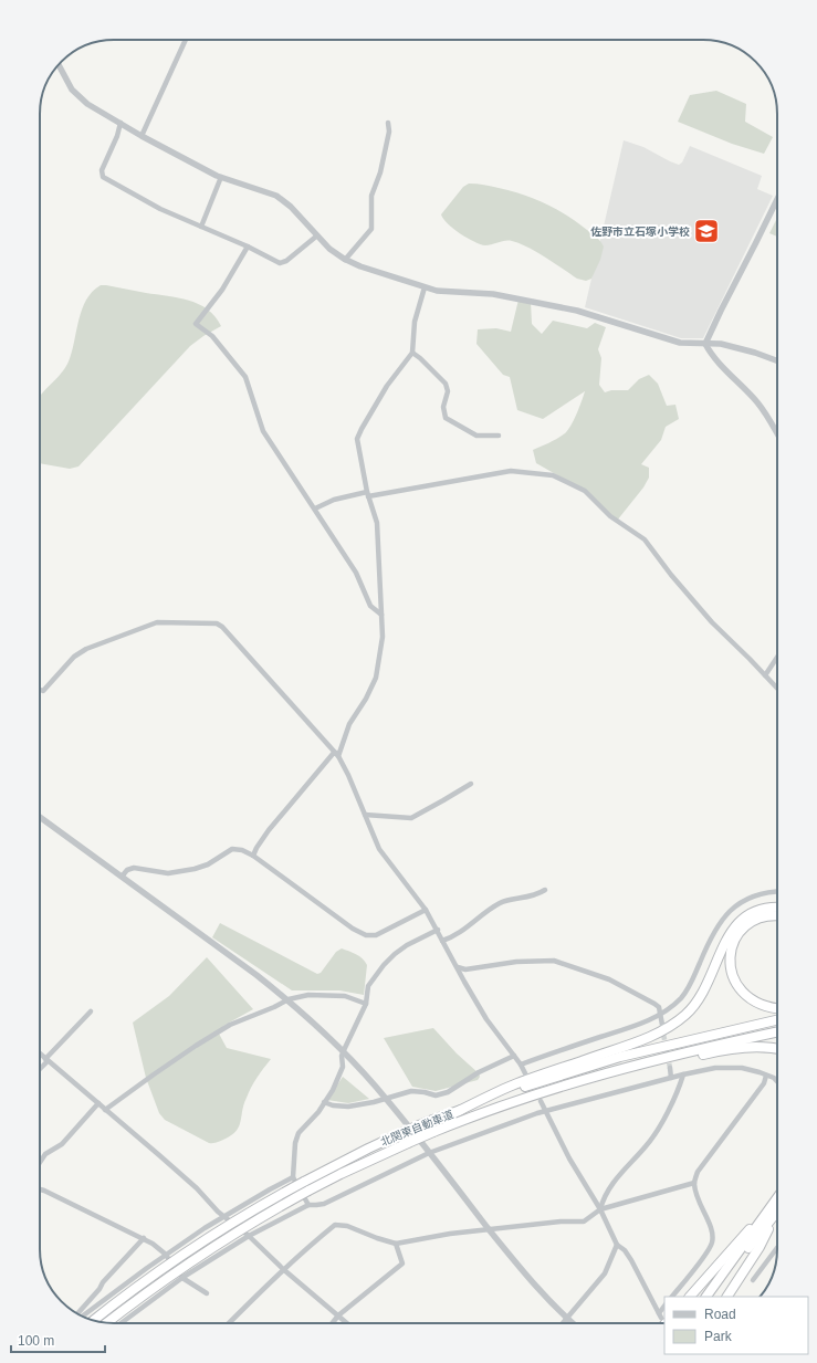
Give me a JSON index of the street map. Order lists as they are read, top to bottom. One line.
{"streets":{"highway":["北関東自動車道"]},"places":{"school or university":["佐野市立石塚小学校"]},"legend":["Road","Park"],"scale_bar":"100 m"}
